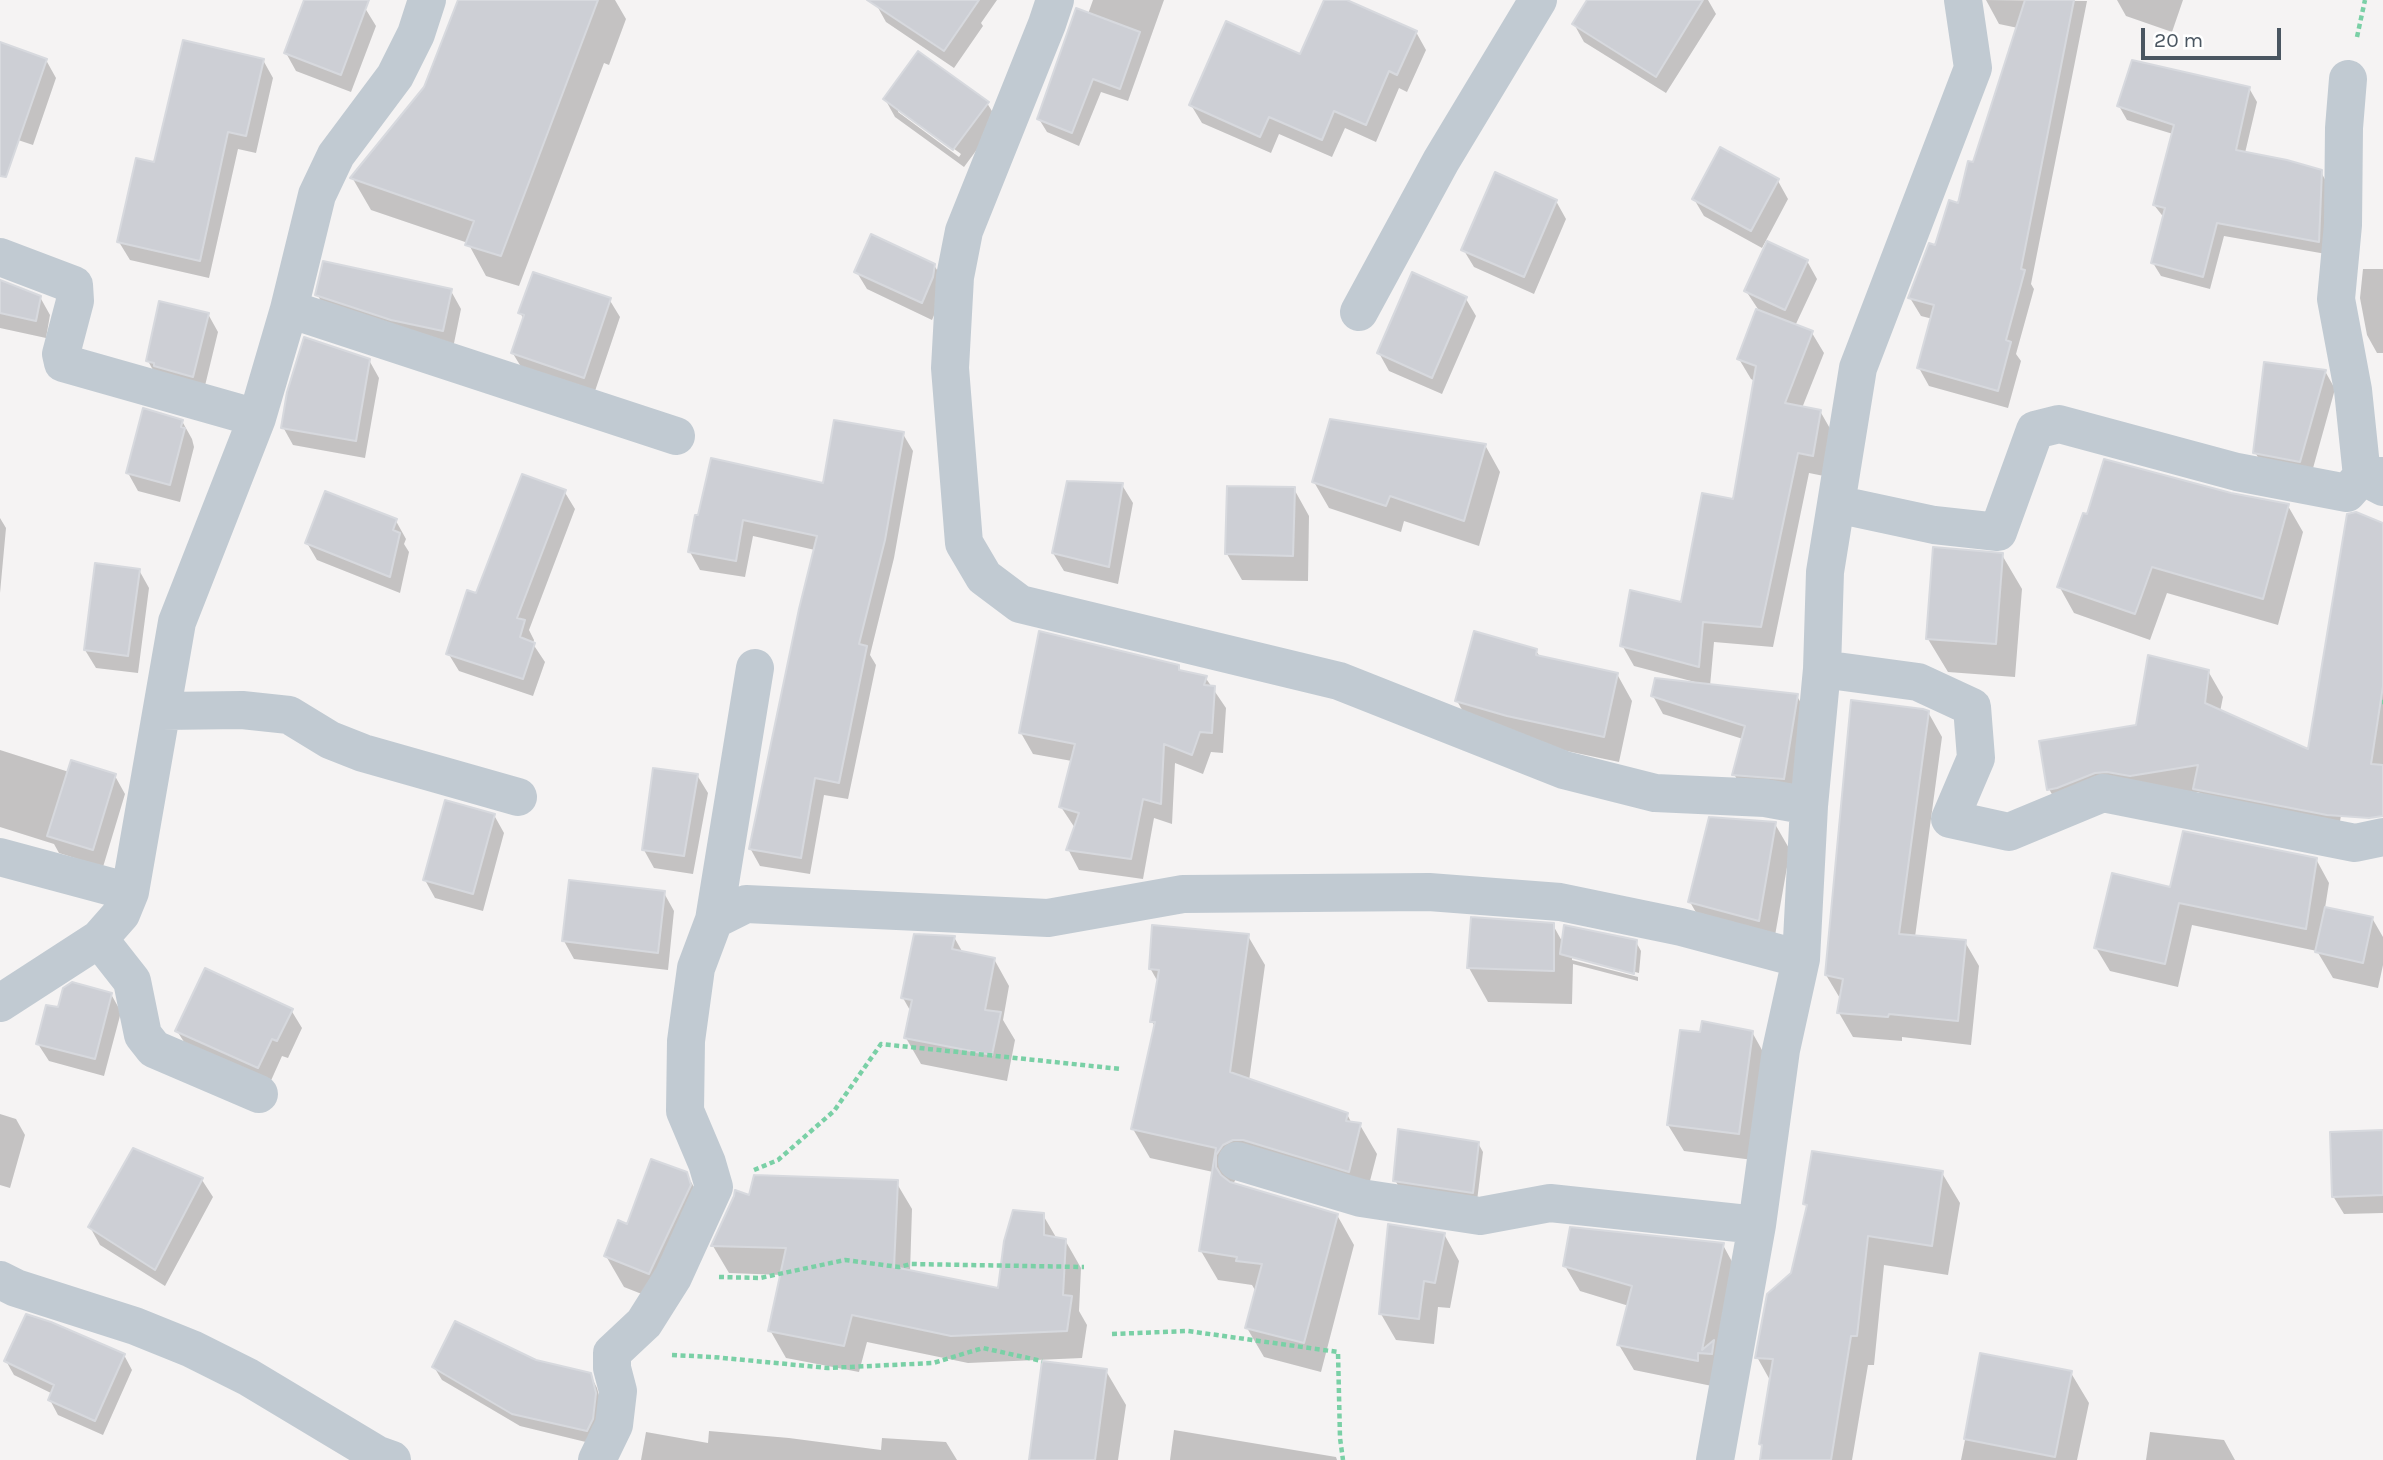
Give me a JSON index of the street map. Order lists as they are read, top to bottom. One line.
{"scale_bar":"20 m"}
